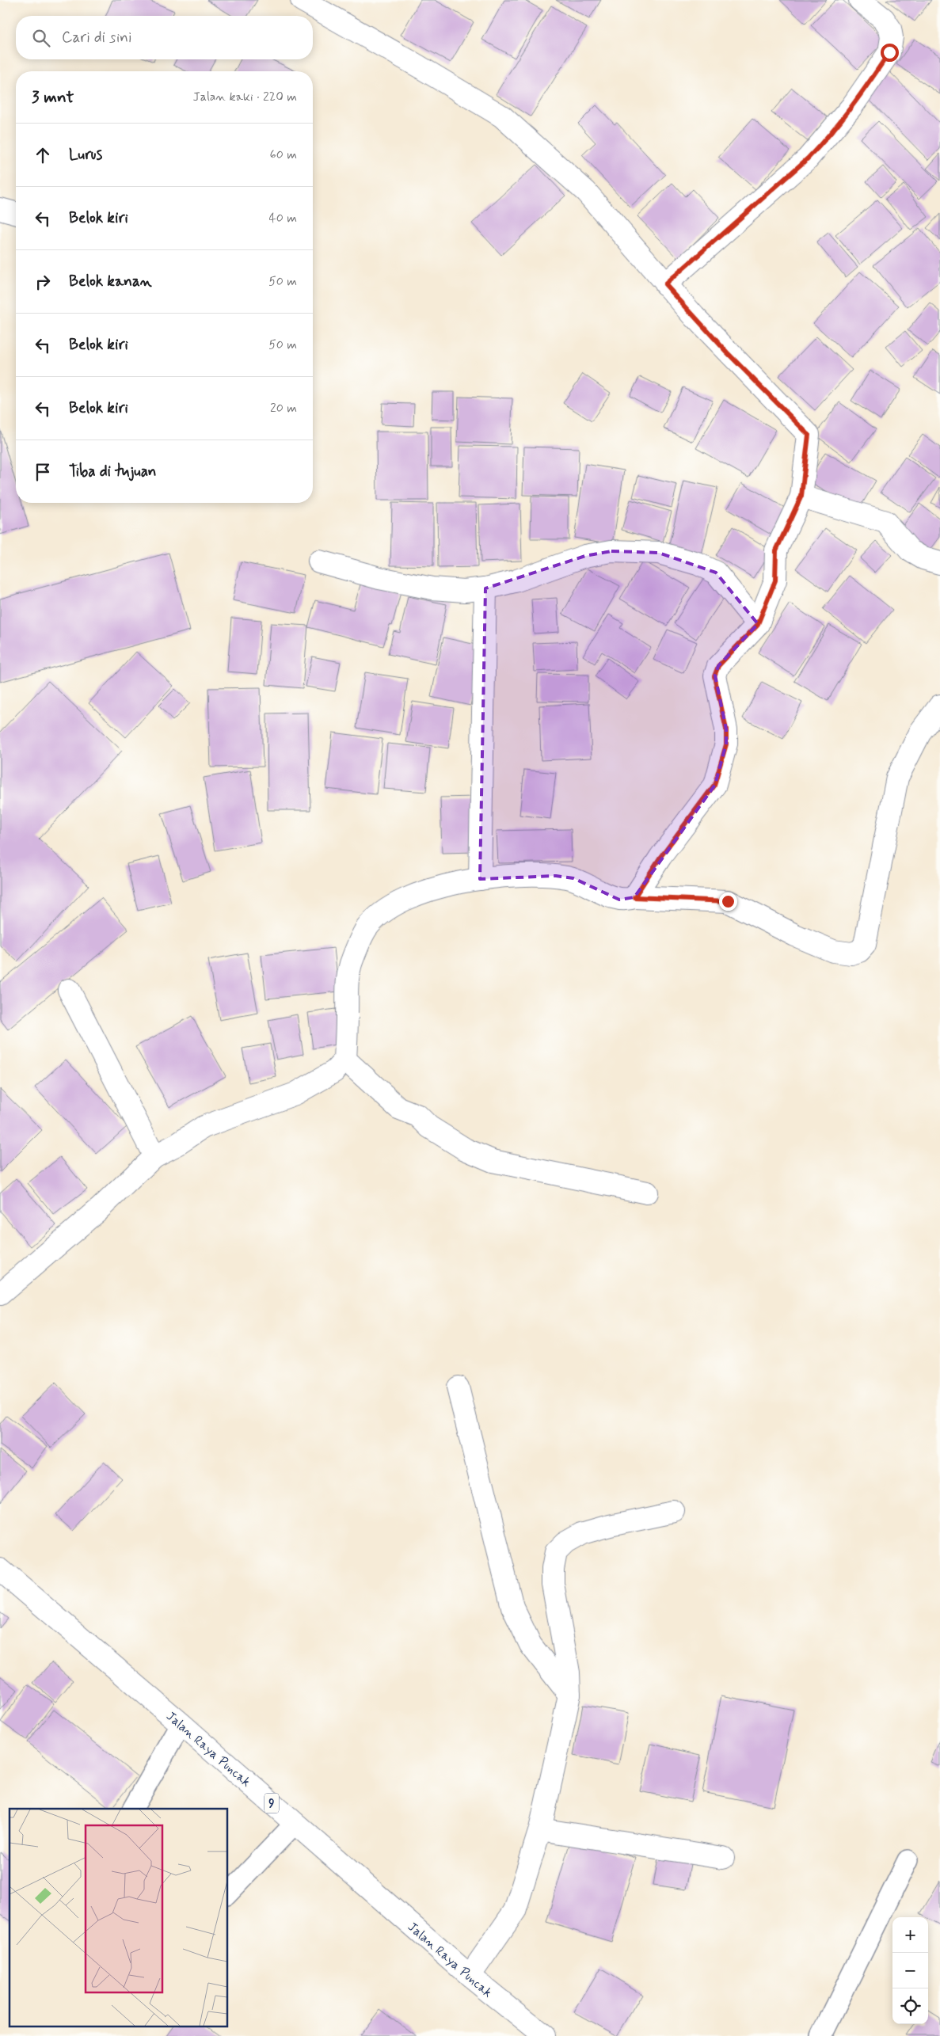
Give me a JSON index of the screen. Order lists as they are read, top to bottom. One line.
{"streets":{"main road":["Jalan Raya Puncak","9"]},"page":{"search":"Cari di sini","heading":["3 mnt","Jalan kaki · 220 m"],"list":[["Lurus","60 m"],["Belok kiri","40 m"],["Belok kanan","50 m"],["Belok kiri","50 m"],["Belok kiri","20 m"],"Tiba di tujuan"],"map_buttons":["+","−"]}}
